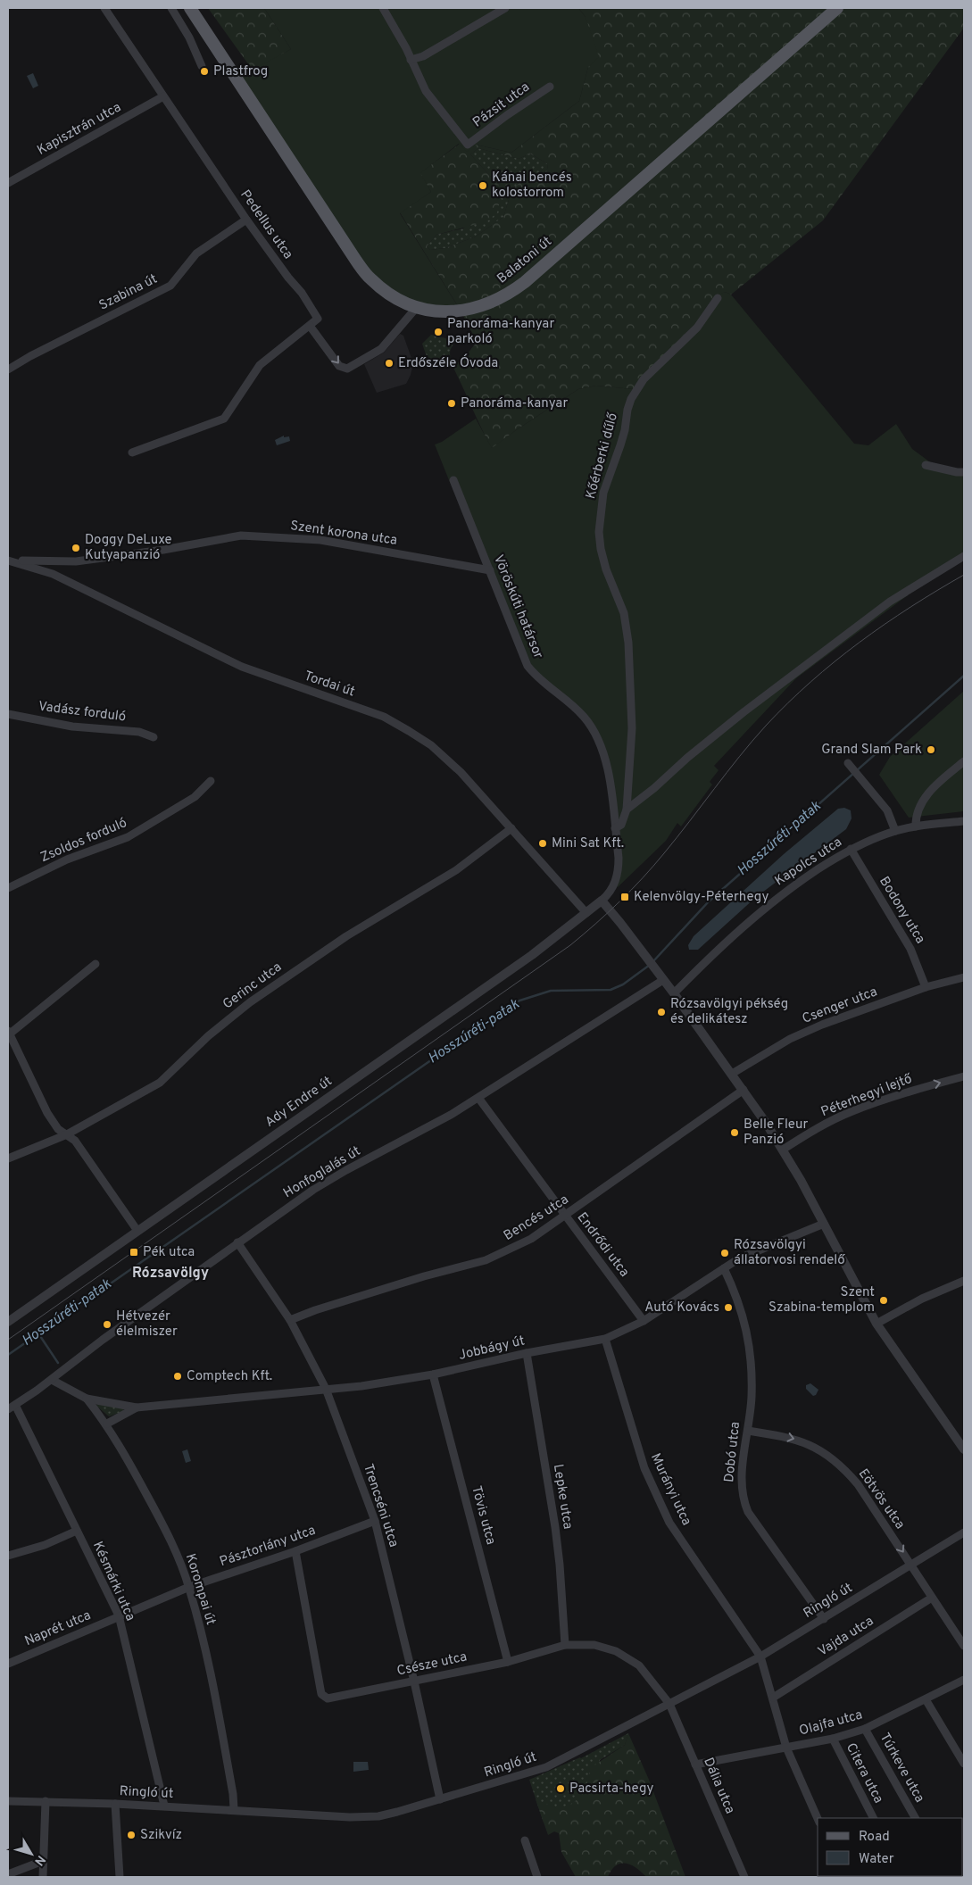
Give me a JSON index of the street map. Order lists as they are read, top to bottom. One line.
{"streets":{"main road":["Balatoni út"],"street":["Pázsit utca","Kapisztrán utca","Pedellus utca","Szabina út","Kőérberki dűlő","Szent korona utca","Vöröskúti határsor","Tordai út","Vadász forduló","Zsoldos forduló","Kapolcs utca","Bodony utca","Gerinc utca","Csenger utca","Péterhegyi lejtő","Ady Endre út","Honfoglalás út","Bencés utca","Endrődi utca","Jobbágy út","Dobó utca","Murányi utca","Lepke utca","Eötvös utca","Trencséni utca","Tövis utca","Pásztorlány utca","Késmárki utca","Korompai út","Ringló út","Naprét utca","Vajda utca","Csésze utca","Olajfa utca","Túrkeve utca","Citera utca","Dália utca"]},"crossings":[["Kapisztrán utca","Pedellus utca"],["Pedellus utca","Szabina út"],["Kőérberki dűlő","Vöröskúti határsor"],["Szent korona utca","Vöröskúti határsor"],["Szent korona utca","Tordai út"],["Vöröskúti határsor","Ady Endre út"],["Tordai út","Gerinc utca"],["Tordai út","Ady Endre út"],["Kapolcs utca","Bodony utca"],["Bodony utca","Csenger utca"],["Honfoglalás út","Endrődi utca"],["Honfoglalás út","Jobbágy út"],["Honfoglalás út","Trencséni utca"],["Honfoglalás út","Késmárki utca"],["Bencés utca","Endrődi utca"],["Bencés utca","Trencséni utca"],["Endrődi utca","Jobbágy út"],["Jobbágy út","Dobó utca"],["Jobbágy út","Murányi utca"],["Jobbágy út","Lepke utca"],["Jobbágy út","Trencséni utca"],["Jobbágy út","Tövis utca"],["Jobbágy út","Korompai út"],["Dobó utca","Eötvös utca"],["Dobó utca","Ringló út"],["Murányi utca","Ringló út"],["Murányi utca","Vajda utca"],["Murányi utca","Olajfa utca"],["Lepke utca","Csésze utca"],["Eötvös utca","Ringló út"],["Eötvös utca","Vajda utca"],["Trencséni utca","Pásztorlány utca"],["Trencséni utca","Ringló út"],["Trencséni utca","Csésze utca"],["Tövis utca","Csésze utca"],["Pásztorlány utca","Késmárki utca"],["Pásztorlány utca","Korompai út"],["Pásztorlány utca","Naprét utca"],["Pásztorlány utca","Csésze utca"],["Késmárki utca","Ringló út"],["Késmárki utca","Naprét utca"],["Korompai út","Ringló út"],["Ringló út","Csésze utca"],["Ringló út","Dália utca"],["Csésze utca","Dália utca"],["Olajfa utca","Túrkeve utca"],["Olajfa utca","Citera utca"],["Olajfa utca","Dália utca"]],"one_way":["Péterhegyi lejtő","Eötvös utca"],"districts":["Rózsavölgy"],"water":["Hosszúréti-patak"],"places":{"other":["Plastfrog","Kánai bencés kolostorrom","Panoráma-kanyar parkoló","Erdőszéle Óvoda","Panoráma-kanyar","Doggy DeLuxe Kutyapanzió","Grand Slam Park","Mini Sat Kft.","Rózsavölgyi pékség és delikátesz","Belle Fleur Panzió","Rózsavölgyi állatorvosi rendelő","Szent Szabina-templom","Autó Kovács","Hétvezér élelmiszer","Comptech Kft.","Pacsirta-hegy","Szikvíz"],"transit":["Kelenvölgy-Péterhegy","Pék utca"]},"legend":["Road","Water"],"north":"bottom right"}
